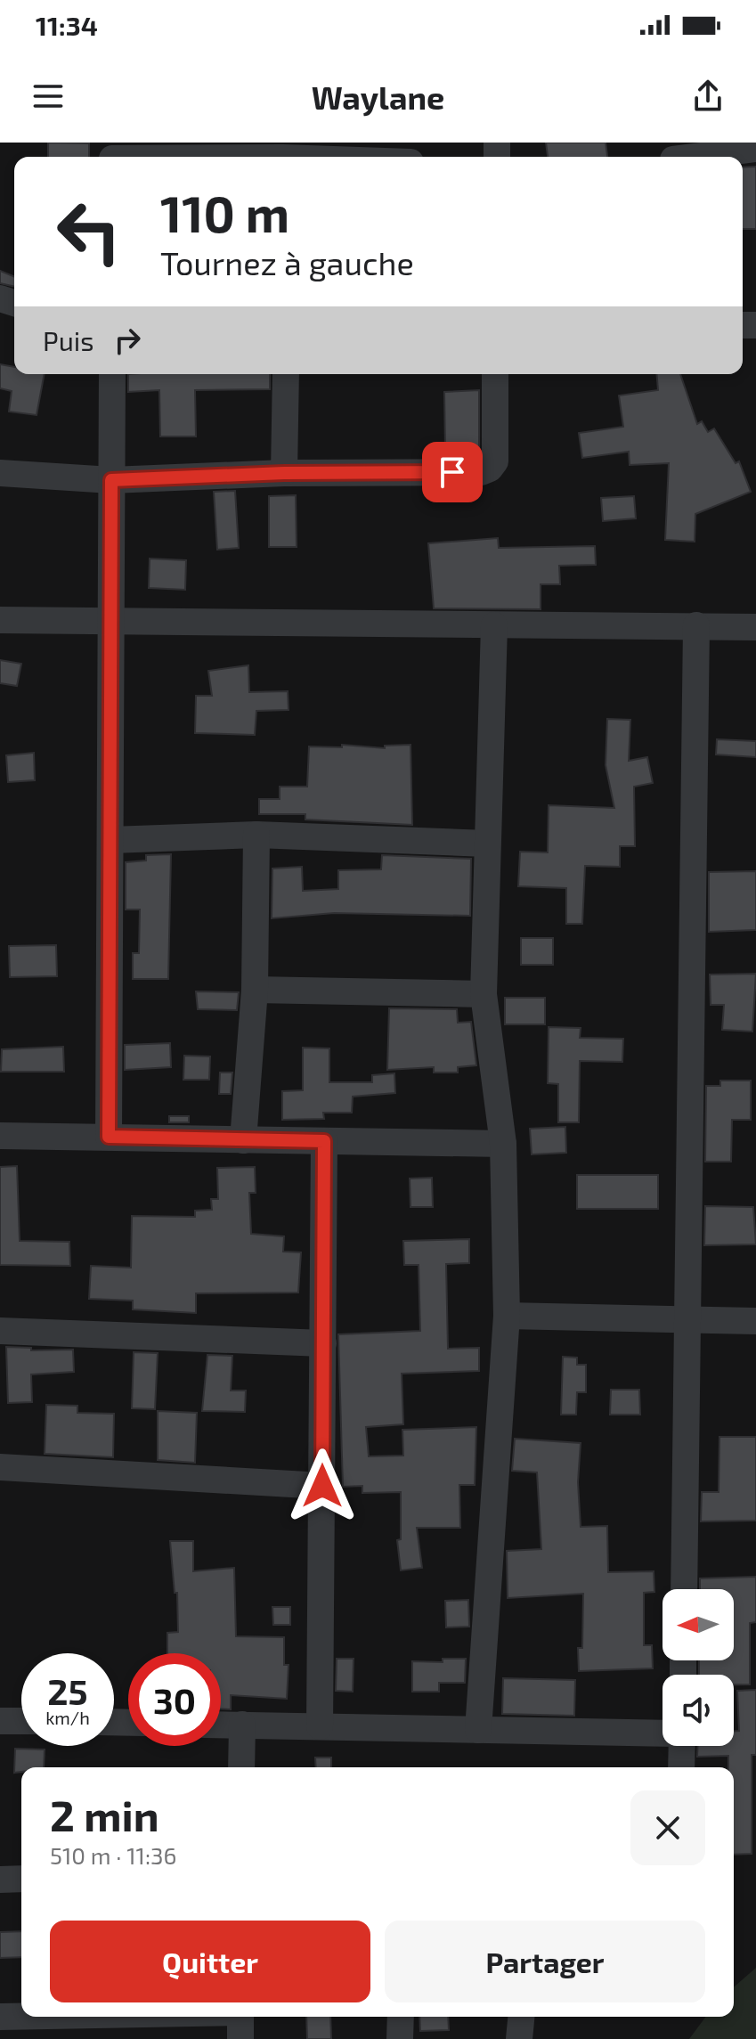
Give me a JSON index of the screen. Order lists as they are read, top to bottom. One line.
{"north":"left","page":{"status":"11:34","header":"Waylane","turn":["110 m","Tournez à gauche"],"then":"Puis","speed":"25 km/h","limit":"30","heading":["2 min","510 m · 11:36"],"buttons":["Quitter","Partager"]}}
